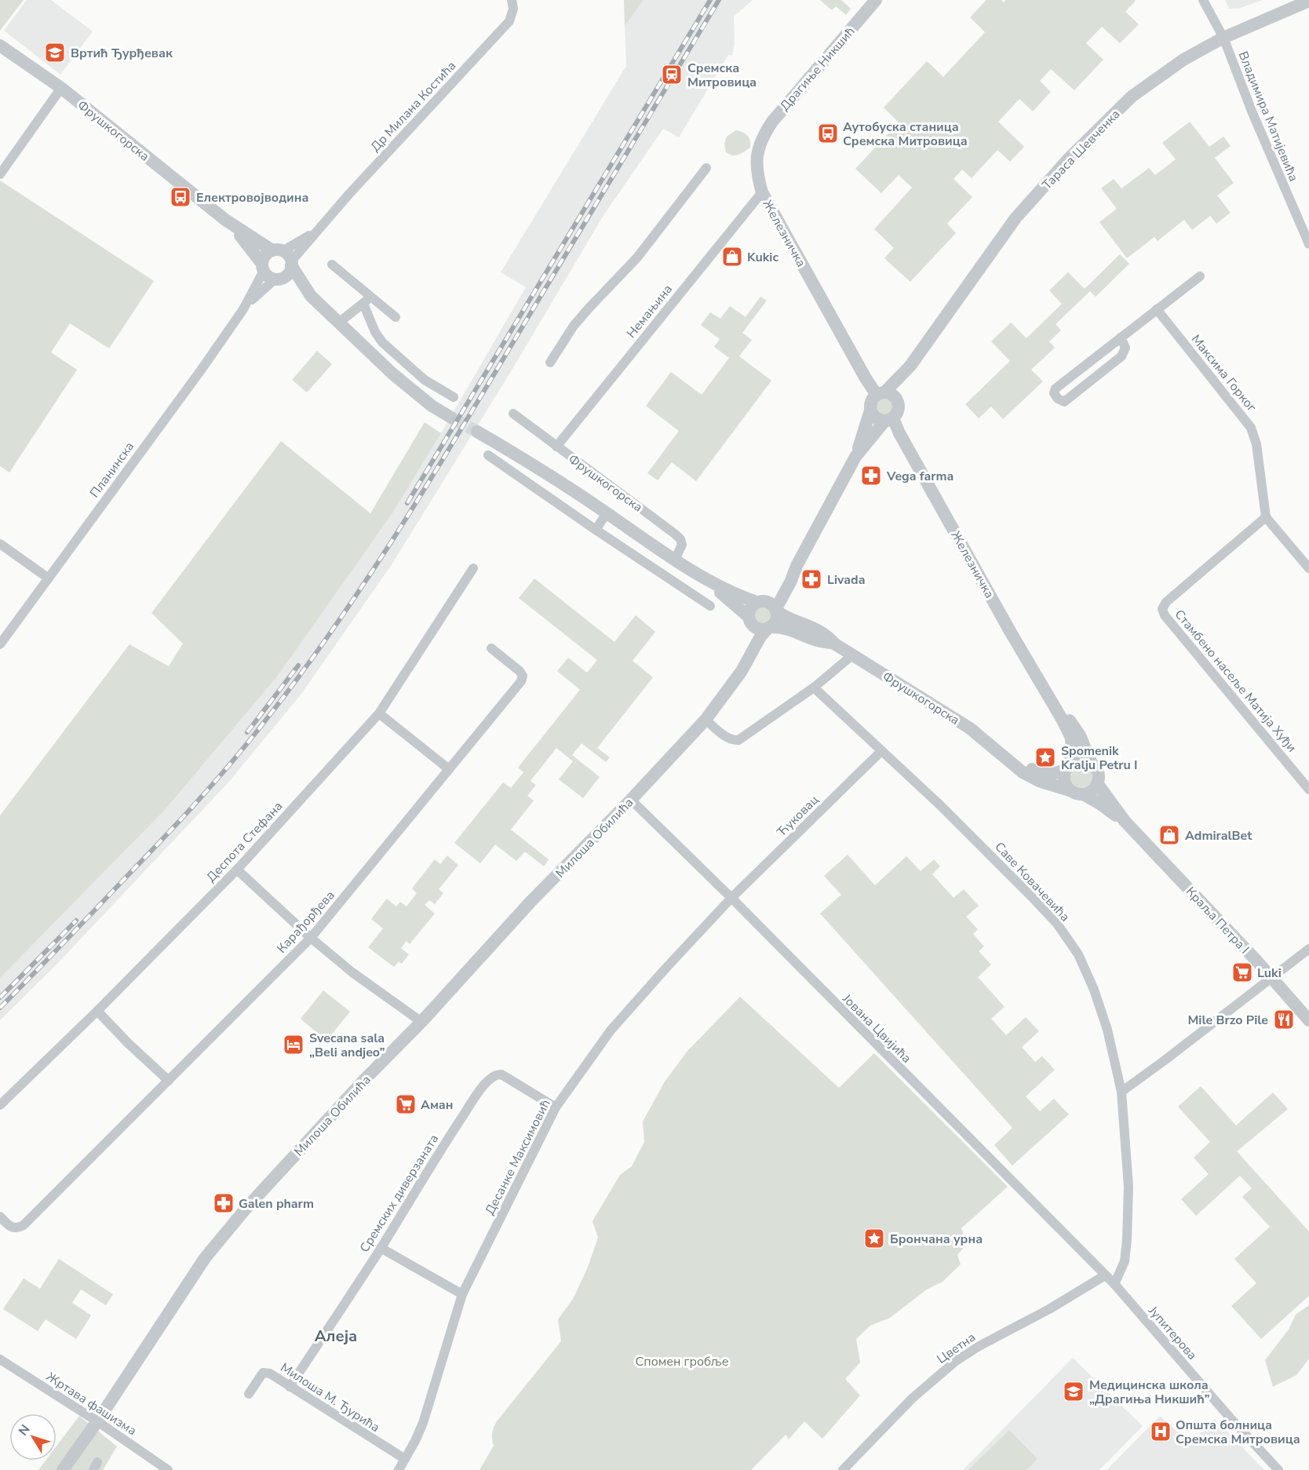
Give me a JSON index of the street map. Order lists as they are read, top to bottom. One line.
{"streets":{"street":["Драгиње Никшић","Др Милана Костића","Владимира Матијевића","Фрушкогорска","Тараса Шевченка","Железничка","Немањина","Максима Горког","Планинска","Стамбено насеље Матија Хуђи","Ћуковац","Милоша Обилића","Деспота Стефана","Саве Ковачевића","Краља Петра I","Карађорђева","Јована Цвијића","Десанке Максимовић","Сремских диверзаната","Јупитерова","Цветна","Милоша М. Ђурића","Жртава фашизма"]},"crossings":[["Драгиње Никшић","Железничка"],["Др Милана Костића","Фрушкогорска"],["Др Милана Костића","Планинска"],["Владимира Матијевића","Тараса Шевченка"],["Фрушкогорска","Железничка"],["Фрушкогорска","Немањина"],["Фрушкогорска","Планинска"],["Фрушкогорска","Милоша Обилића"],["Фрушкогорска","Краља Петра I"],["Тараса Шевченка","Железничка"],["Железничка","Немањина"],["Железничка","Краља Петра I"],["Максима Горког","Стамбено насеље Матија Хуђи"],["Ћуковац","Саве Ковачевића"],["Ћуковац","Јована Цвијића"],["Ћуковац","Десанке Максимовић"],["Милоша Обилића","Јована Цвијића"],["Милоша Обилића","Жртава фашизма"],["Саве Ковачевића","Јупитерова"],["Јована Цвијића","Десанке Максимовић"],["Јована Цвијића","Јупитерова"],["Јована Цвијића","Цветна"],["Десанке Максимовић","Сремских диверзаната"],["Десанке Максимовић","Милоша М. Ђурића"],["Сремских диверзаната","Милоша М. Ђурића"],["Јупитерова","Цветна"]],"districts":["Алеја"],"parks":["Спомен гробље"],"places":{"school or university":["Вртић Ђурђевак","Медицинска школа „Драгиња Никшић”"],"station":["Сремска Митровица"],"bus stop":["Аутобуска станица Сремска Митровица","Електровојводина"],"shop":["Kukic","AdmiralBet"],"pharmacy":["Vega farma","Livada","Galen pharm"],"place":["Spomenik Kralju Petru I","Брончана урна"],"supermarket":["Luki","Аман"],"restaurant":["Mile Brzo Pile"],"hotel":["Svecana sala „Beli andjeo”"],"hospital":["Општа болница Сремска Митровица"]},"north":"top left"}
